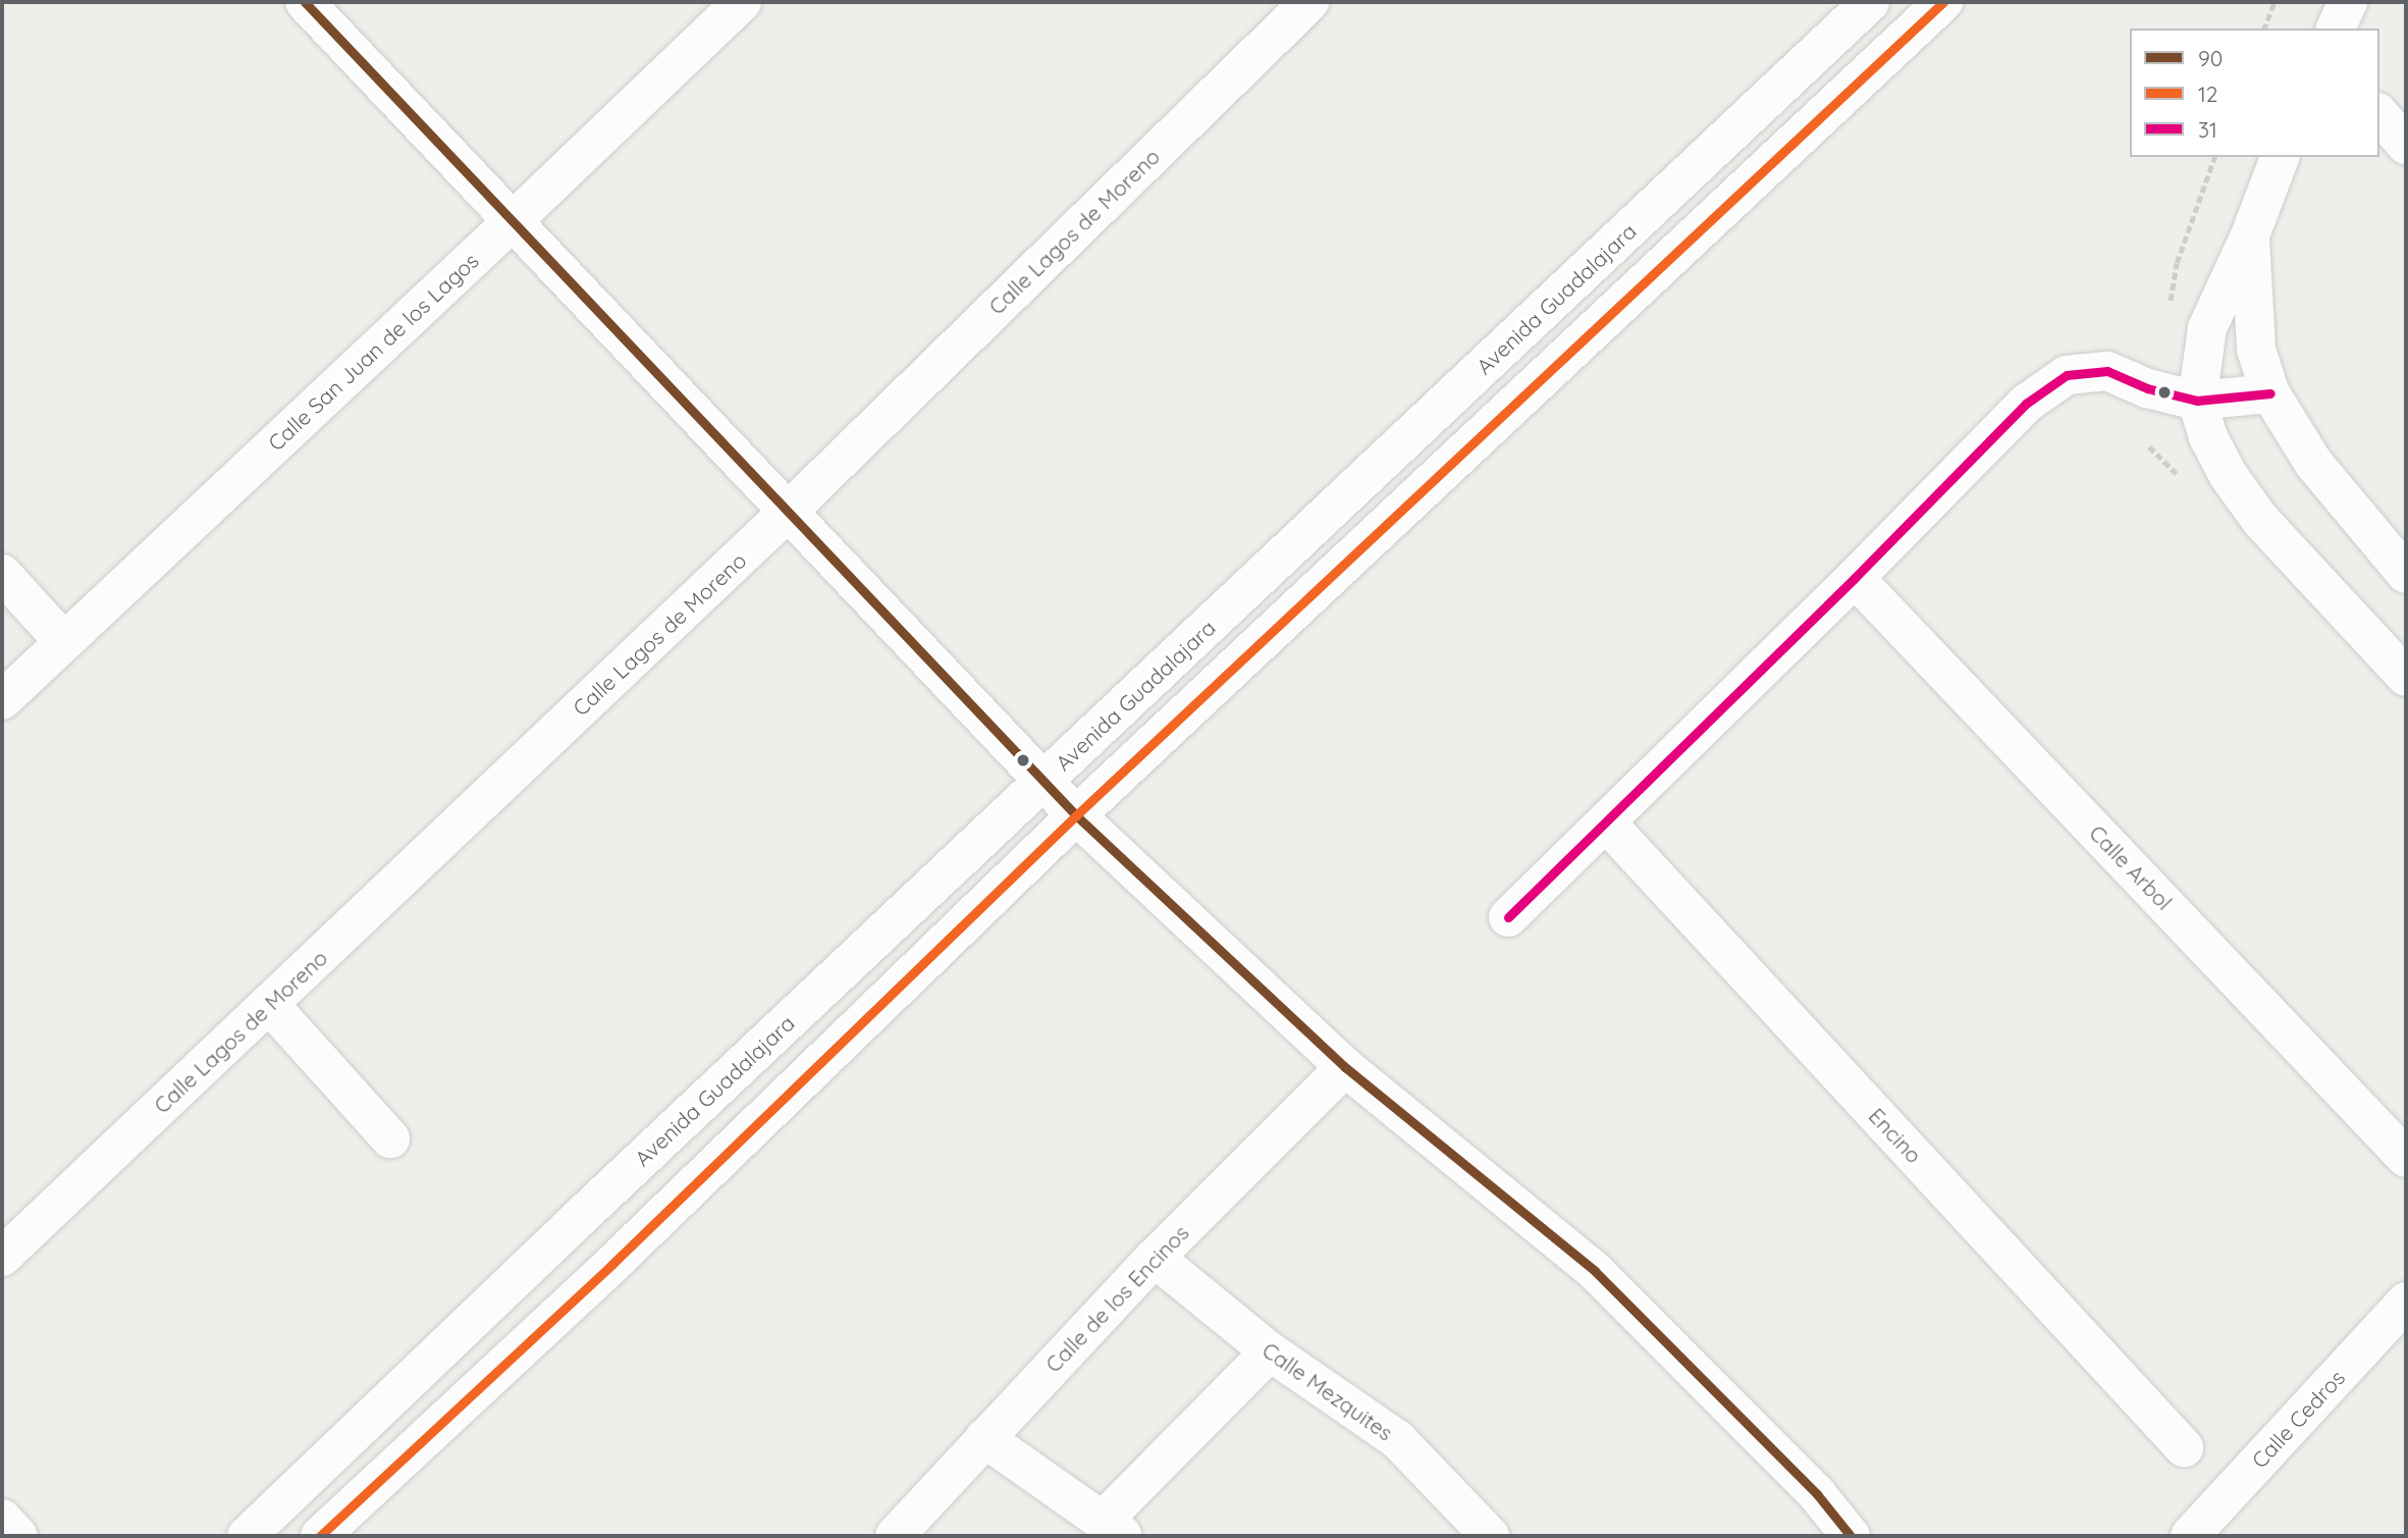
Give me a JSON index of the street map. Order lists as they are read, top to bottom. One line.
{"streets":{"street":["Calle Lagos de Moreno","Avenida Guadalajara","Calle San Juan de los Lagos","Calle Arbol","Encino","Calle de los Encinos","Calle Mezquites","Calle Cedros"]},"crossings":[["Calle de los Encinos","Calle Mezquites"]],"lines":["transit line 90","transit line 12","transit line 31"],"legend":["90","12","31"]}
